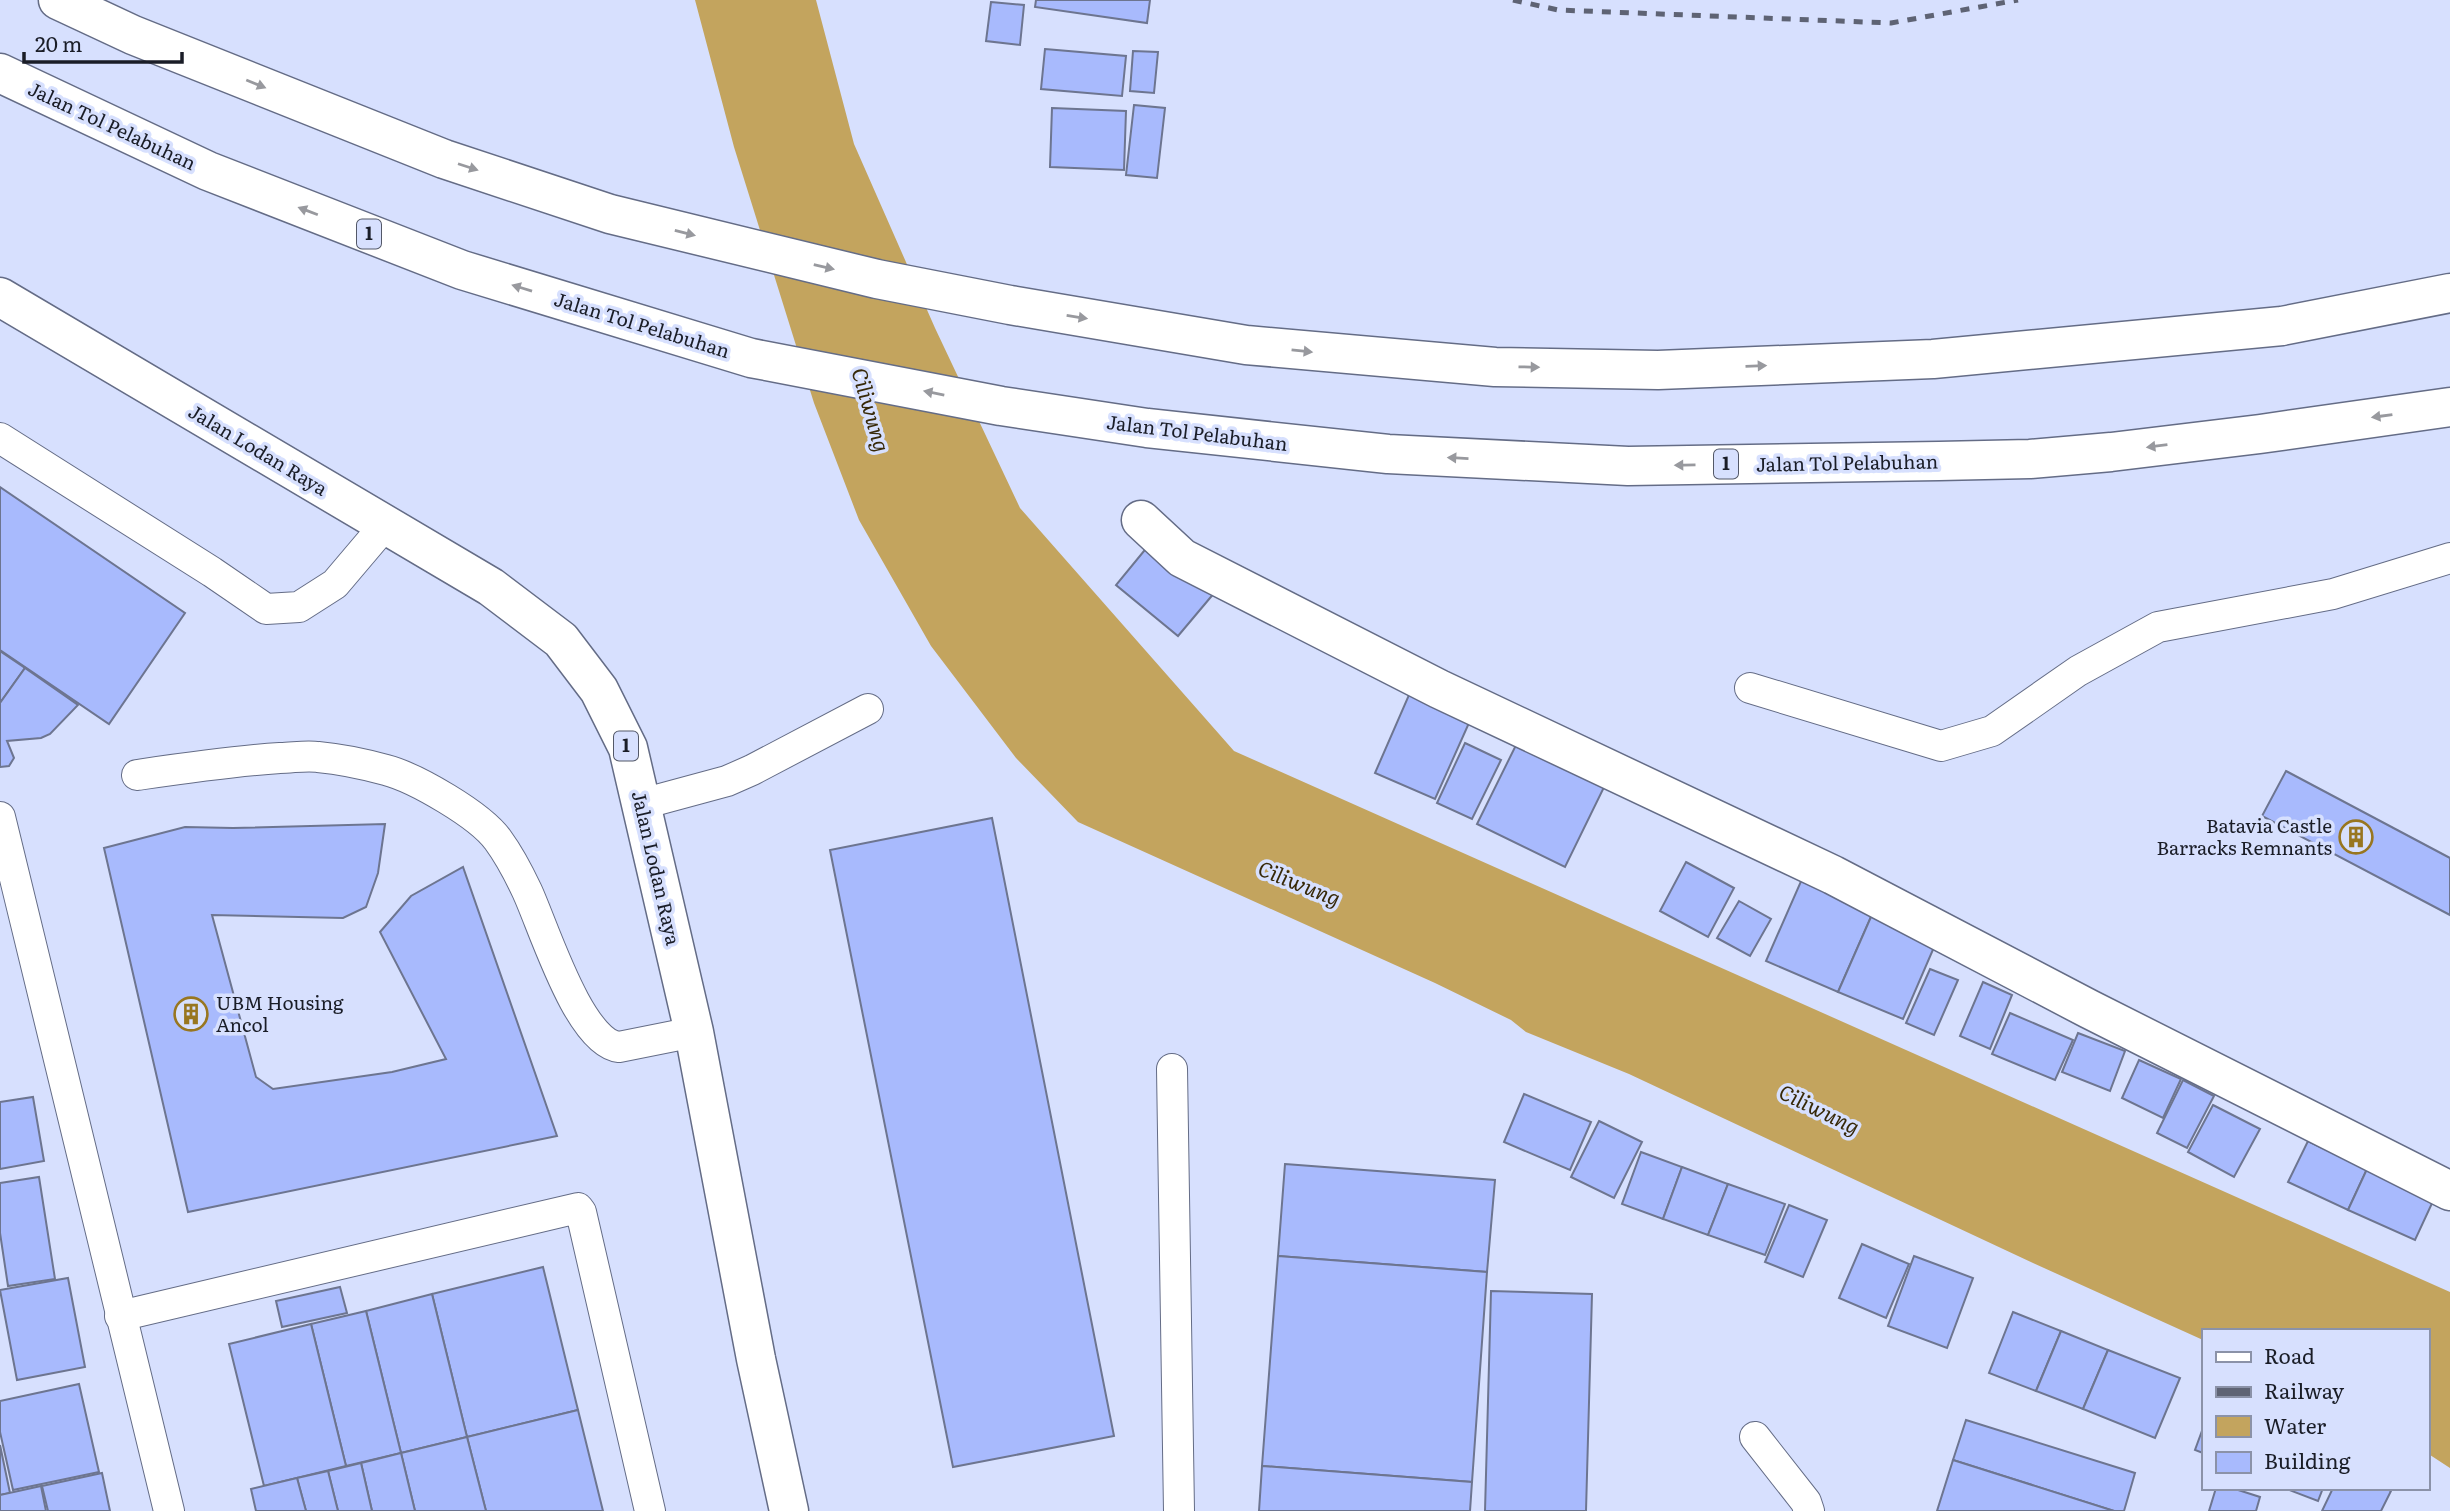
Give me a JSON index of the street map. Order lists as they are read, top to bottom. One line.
{"streets":{"main road":["Jalan Tol Pelabuhan","1","Jalan Lodan Raya"]},"water":["Ciliwung"],"places":{"building":["Batavia Castle Barracks Remnants","UBM Housing Ancol"]},"legend":["Road","Railway","Water","Building"],"scale_bar":"20 m"}
